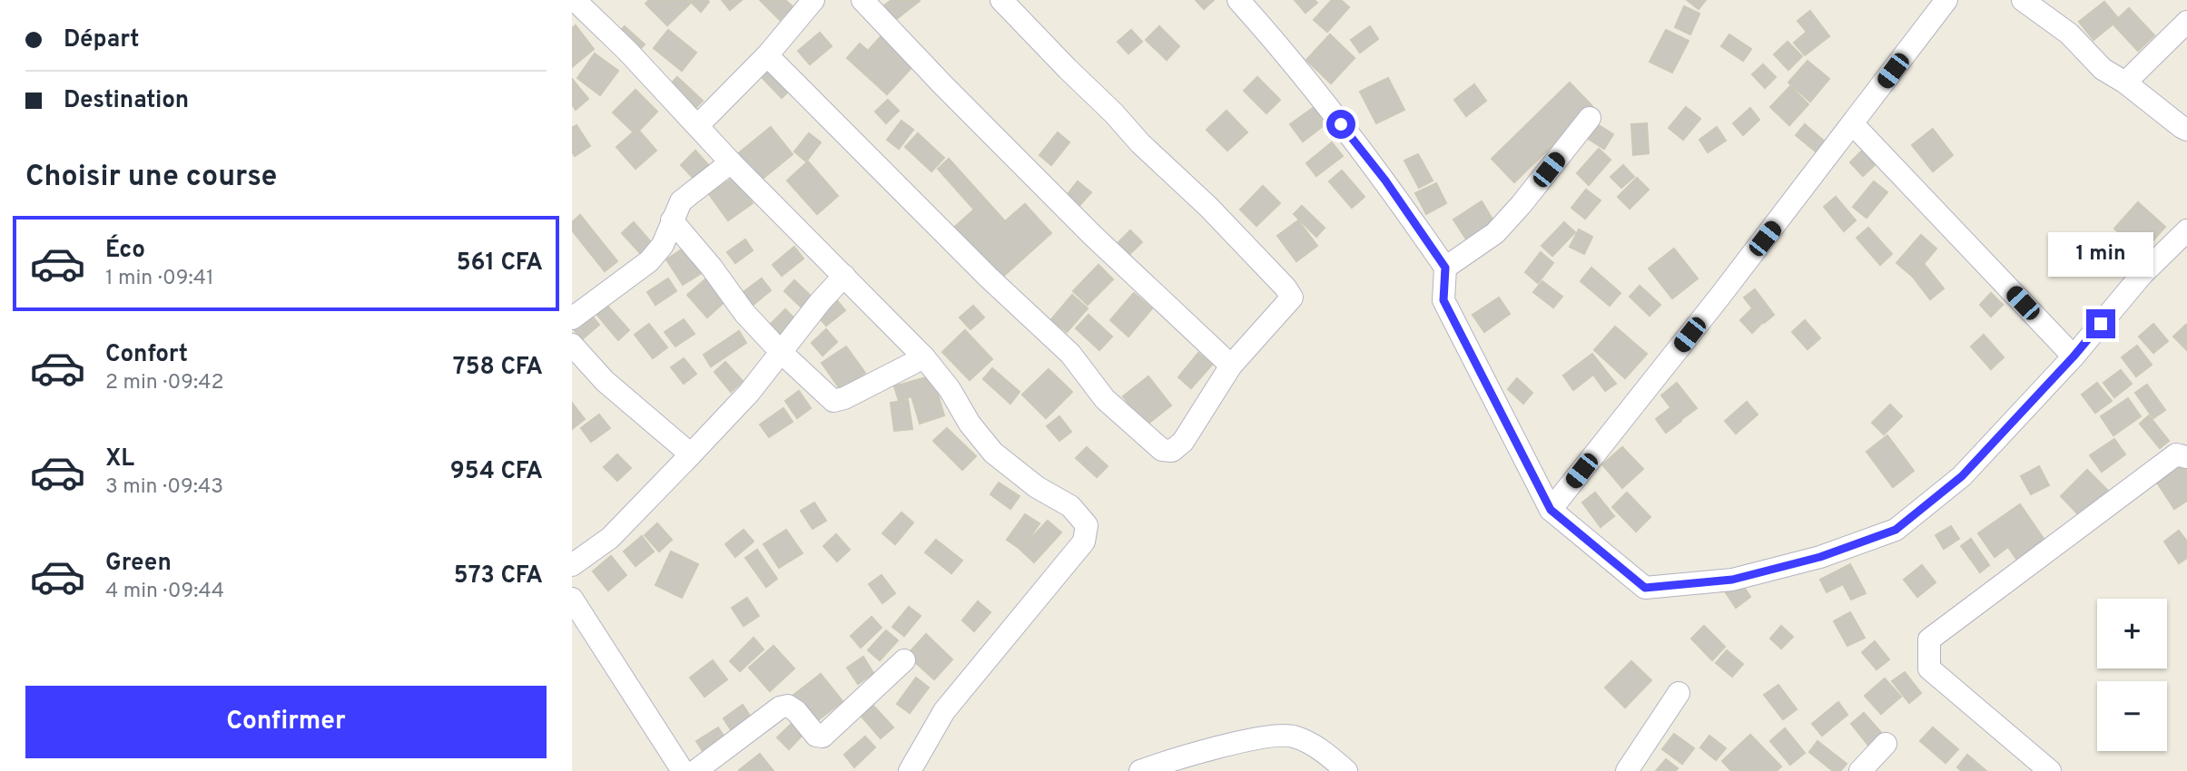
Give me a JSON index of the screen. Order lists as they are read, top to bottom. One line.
{"page":{"banner":["Départ","Destination"],"heading":"Choisir une course","list":[{"name":"Éco","note":"1 min · 09:41","value":"561 CFA"},{"name":"Confort","note":"2 min · 09:42","value":"758 CFA"},{"name":"XL","note":"3 min · 09:43","value":"954 CFA"},{"name":"Green","note":"4 min · 09:44","value":"573 CFA"}],"bubble":"1 min","map_buttons":["+","−"],"buttons":"Confirmer"}}
